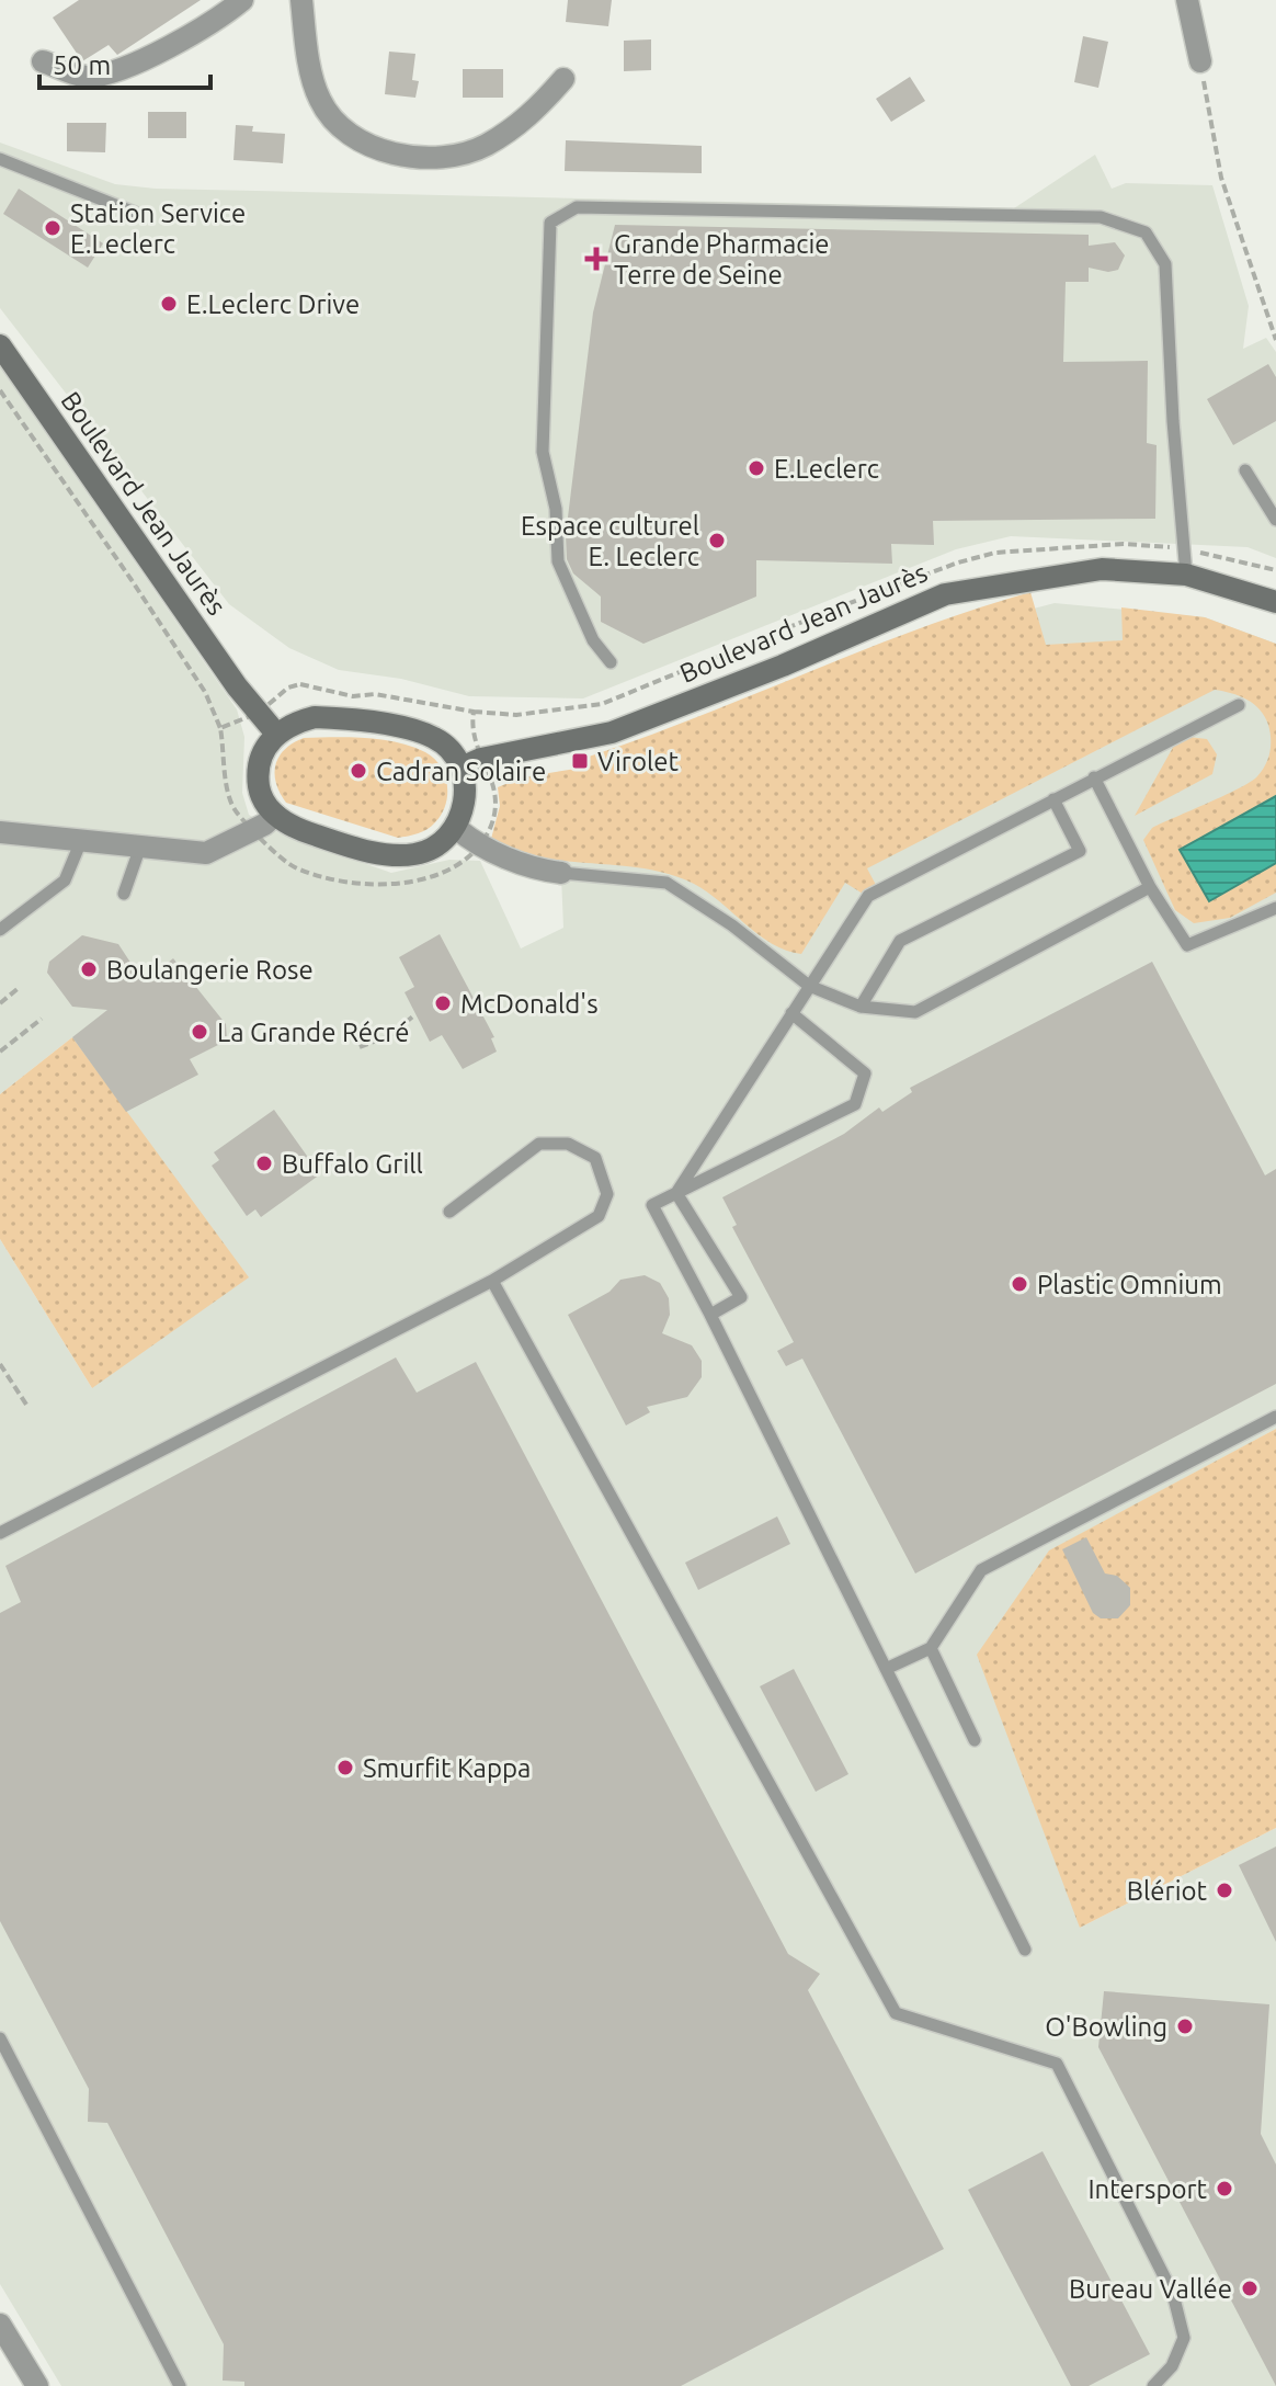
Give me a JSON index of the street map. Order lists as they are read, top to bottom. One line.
{"streets":{"main road":["Boulevard Jean Jaurès"]},"places":{"other":["Station Service E.Leclerc","E.Leclerc Drive","E.Leclerc","Espace culturel E. Leclerc","Cadran Solaire","Boulangerie Rose","McDonald's","La Grande Récré","Buffalo Grill","Plastic Omnium","Smurfit Kappa","Blériot","O'Bowling","Intersport","Bureau Vallée"],"health":["Grande Pharmacie Terre de Seine"],"transit":["Virolet"]},"scale_bar":"50 m"}
